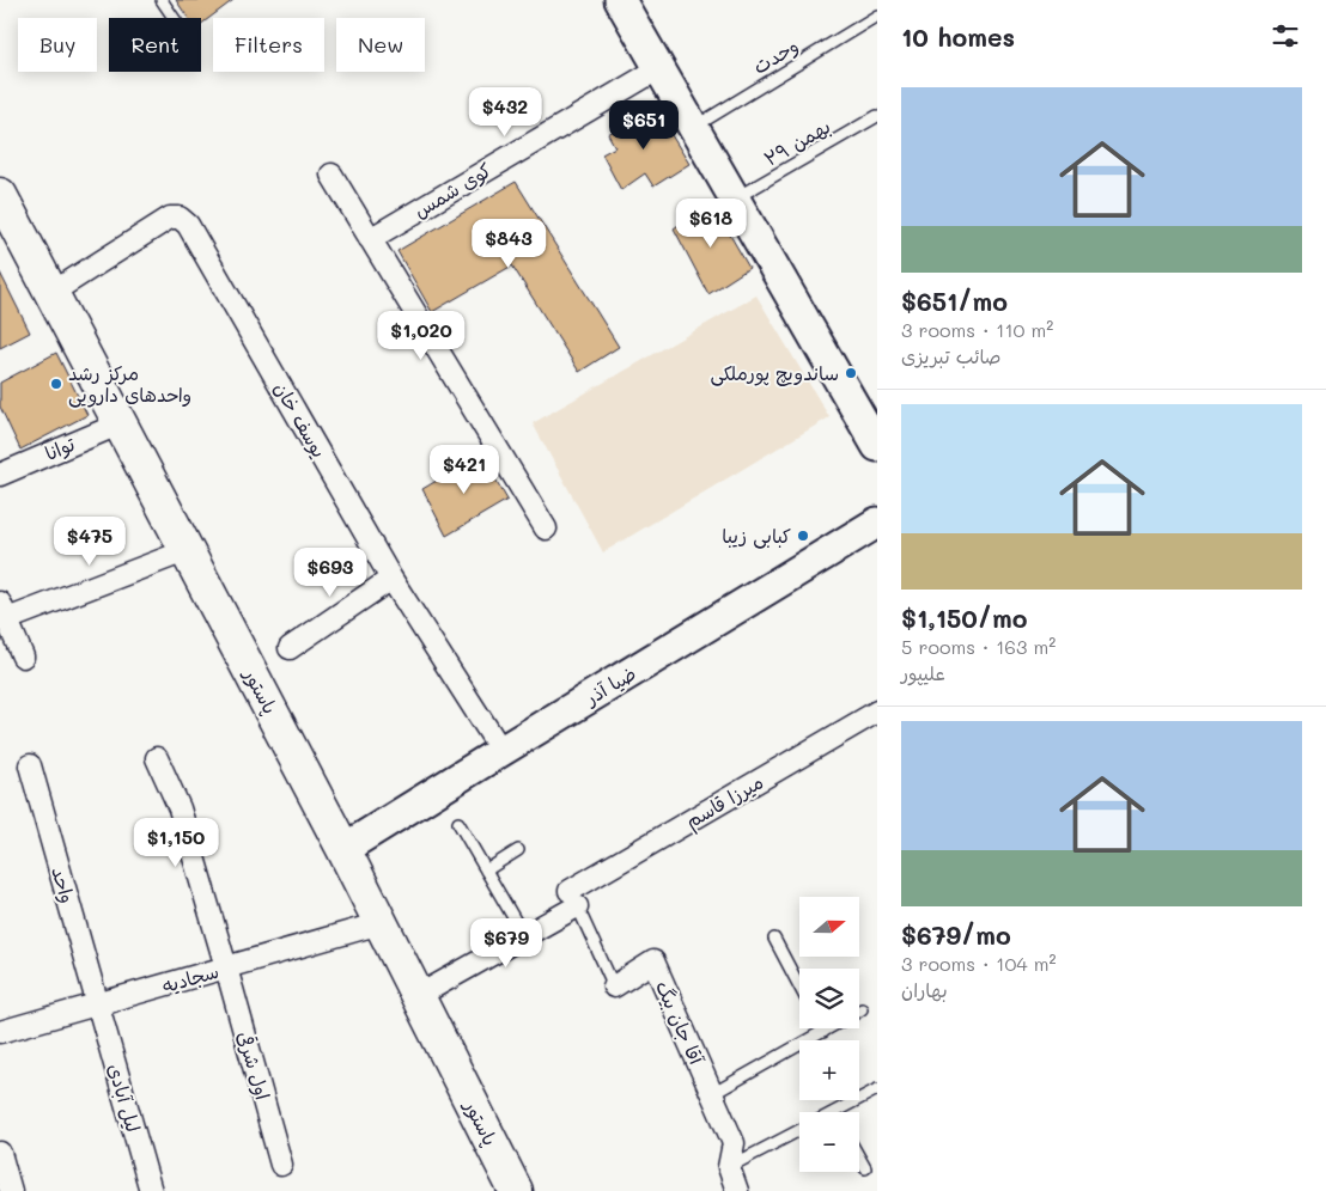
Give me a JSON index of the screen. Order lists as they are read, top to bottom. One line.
{"streets":{"main road":["ضیا آذر","پاستور"],"street":["کوی شمس","یوسف خان","توانا","میرزا قاسم","واحد","سجادیه","آقا جان بیگ","اول شرقی","لیل آبادی"],"lane":["وحدت","۲۹ بهمن"]},"crossings":[["یوسف خان","ضیا آذر"],["یوسف خان","پاستور"],["توانا","پاستور"],["ضیا آذر","پاستور"],["پاستور","میرزا قاسم"],["پاستور","سجادیه"],["میرزا قاسم","آقا جان بیگ"],["واحد","سجادیه"],["واحد","لیل آبادی"],["سجادیه","اول شرقی"],["سجادیه","لیل آبادی"]],"places":["ساندویچ پورملکی","مرکز رشد واحدهای دارویی","کبابی زیبا"],"north":"right","page":{"heading":"10 homes","chip":["Buy","Rent","Filters","New"],"list":[{"name":"$651/mo","note":"3 rooms · 110 m² · صائب تبریزی"},{"name":"$1,150/mo","note":"5 rooms · 163 m² · علیپور"},{"name":"$679/mo","note":"3 rooms · 104 m² · بهاران"}],"price":["$432","$651","$618","$843","$1,020","$421","$475","$693","$1,150","$679"],"map_buttons":["+","−"]}}
